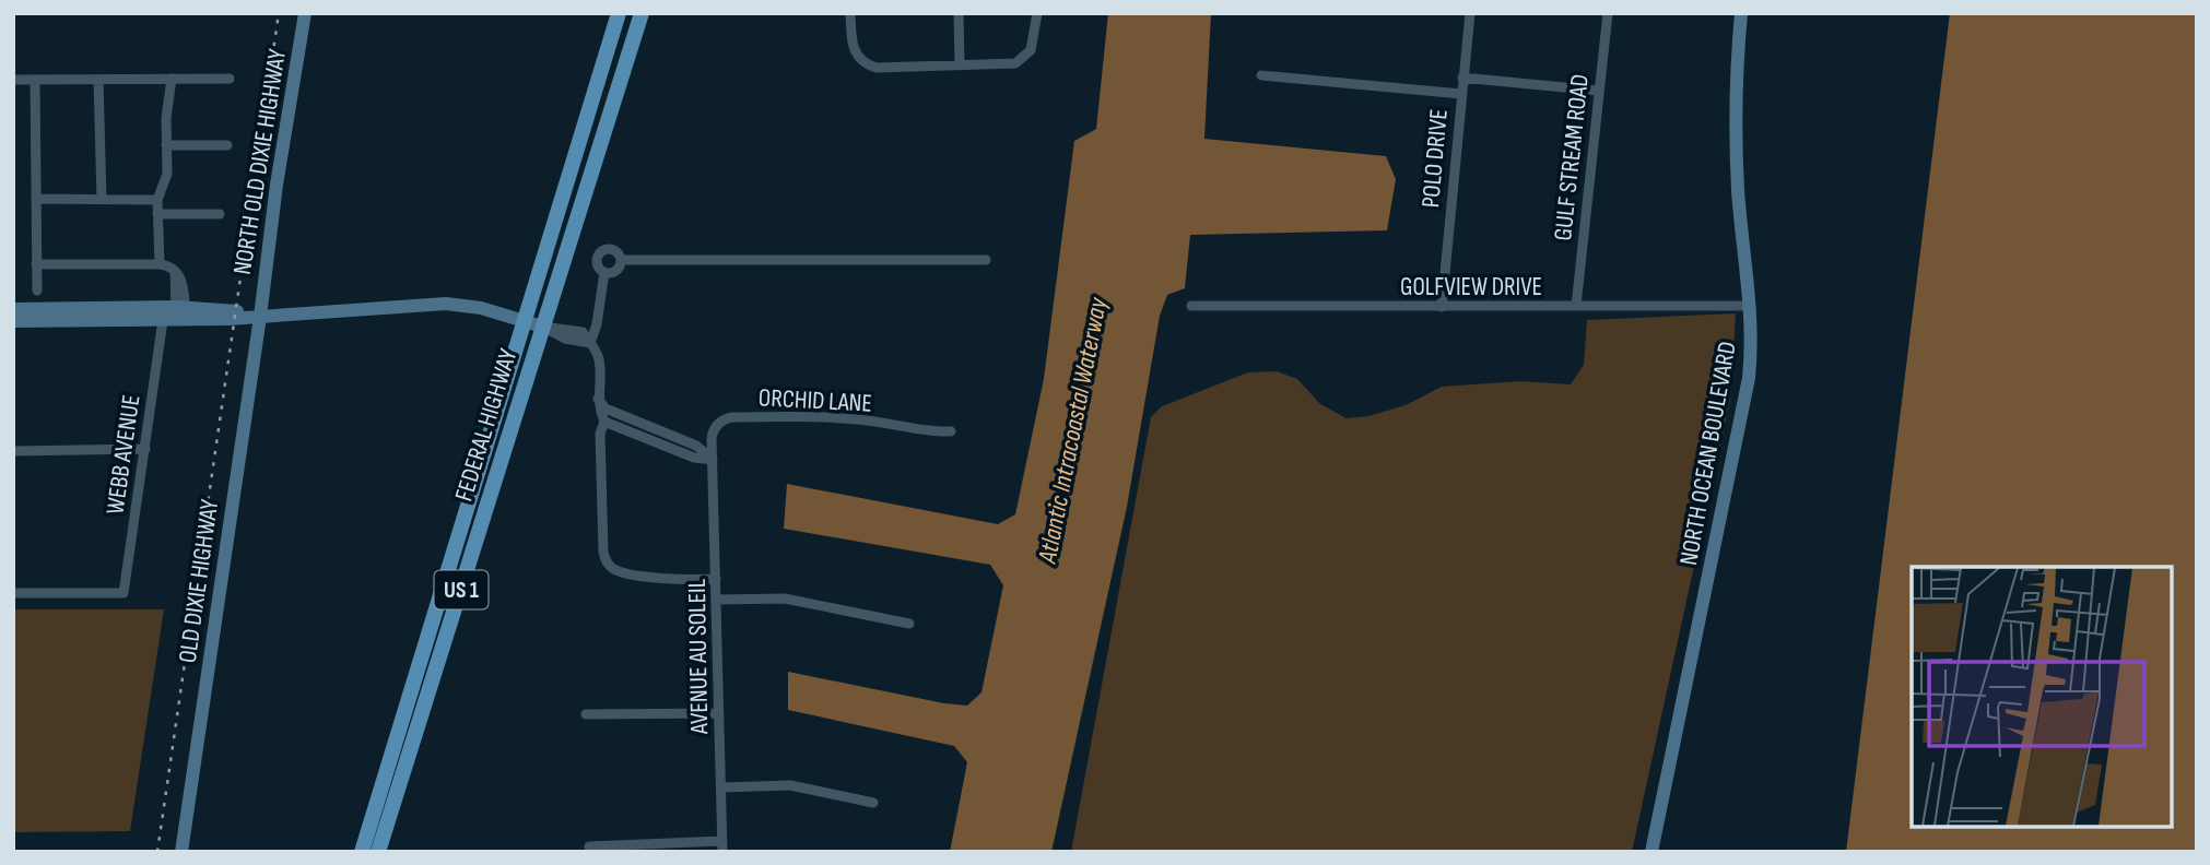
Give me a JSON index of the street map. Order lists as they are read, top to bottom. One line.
{"streets":{"main road":["FEDERAL HIGHWAY","US 1"],"street":["GULF STREAM ROAD","POLO DRIVE","NORTH OLD DIXIE HIGHWAY","GOLFVIEW DRIVE","ORCHID LANE","NORTH OCEAN BOULEVARD","WEBB AVENUE","OLD DIXIE HIGHWAY","AVENUE AU SOLEIL"]},"crossings":[["GULF STREAM ROAD","GOLFVIEW DRIVE"],["POLO DRIVE","GOLFVIEW DRIVE"],["NORTH OLD DIXIE HIGHWAY","OLD DIXIE HIGHWAY"],["GOLFVIEW DRIVE","NORTH OCEAN BOULEVARD"],["ORCHID LANE","AVENUE AU SOLEIL"]],"water":["Atlantic Intracoastal Waterway"]}
